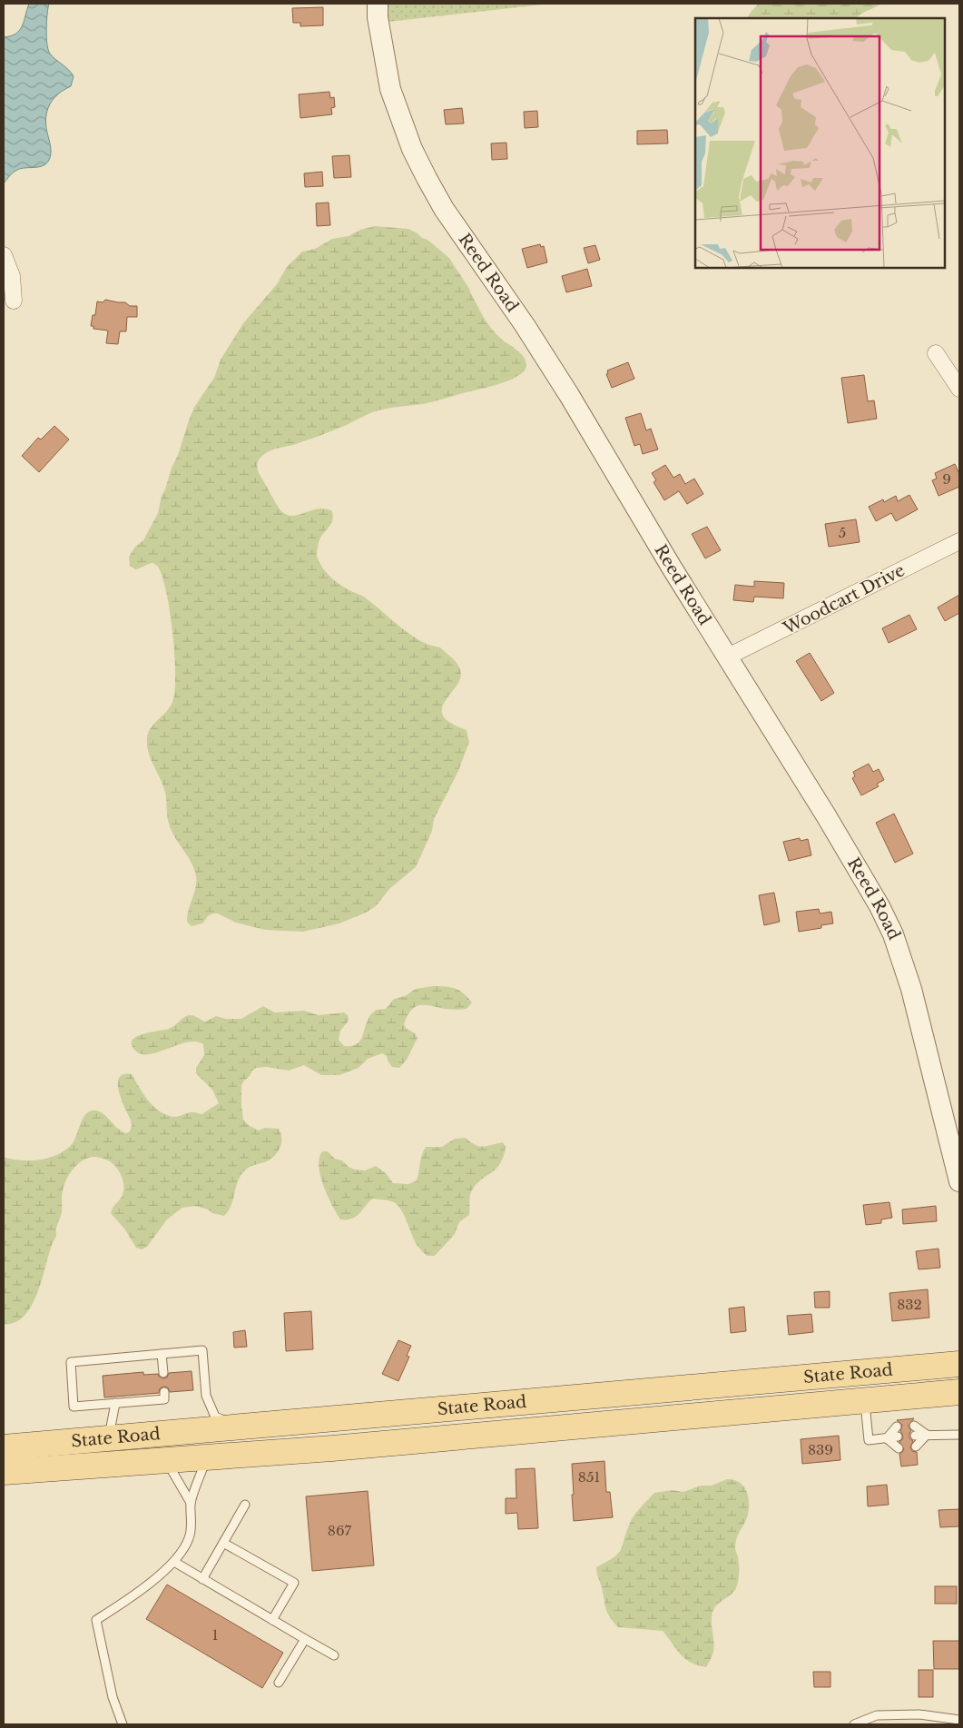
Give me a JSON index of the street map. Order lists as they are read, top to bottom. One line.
{"streets":{"main road":["State Road"],"street":["Reed Road","Woodcart Drive"]},"crossings":[["Reed Road","Woodcart Drive"]],"house_numbers":["9","5","832","839","851","867","1"]}
